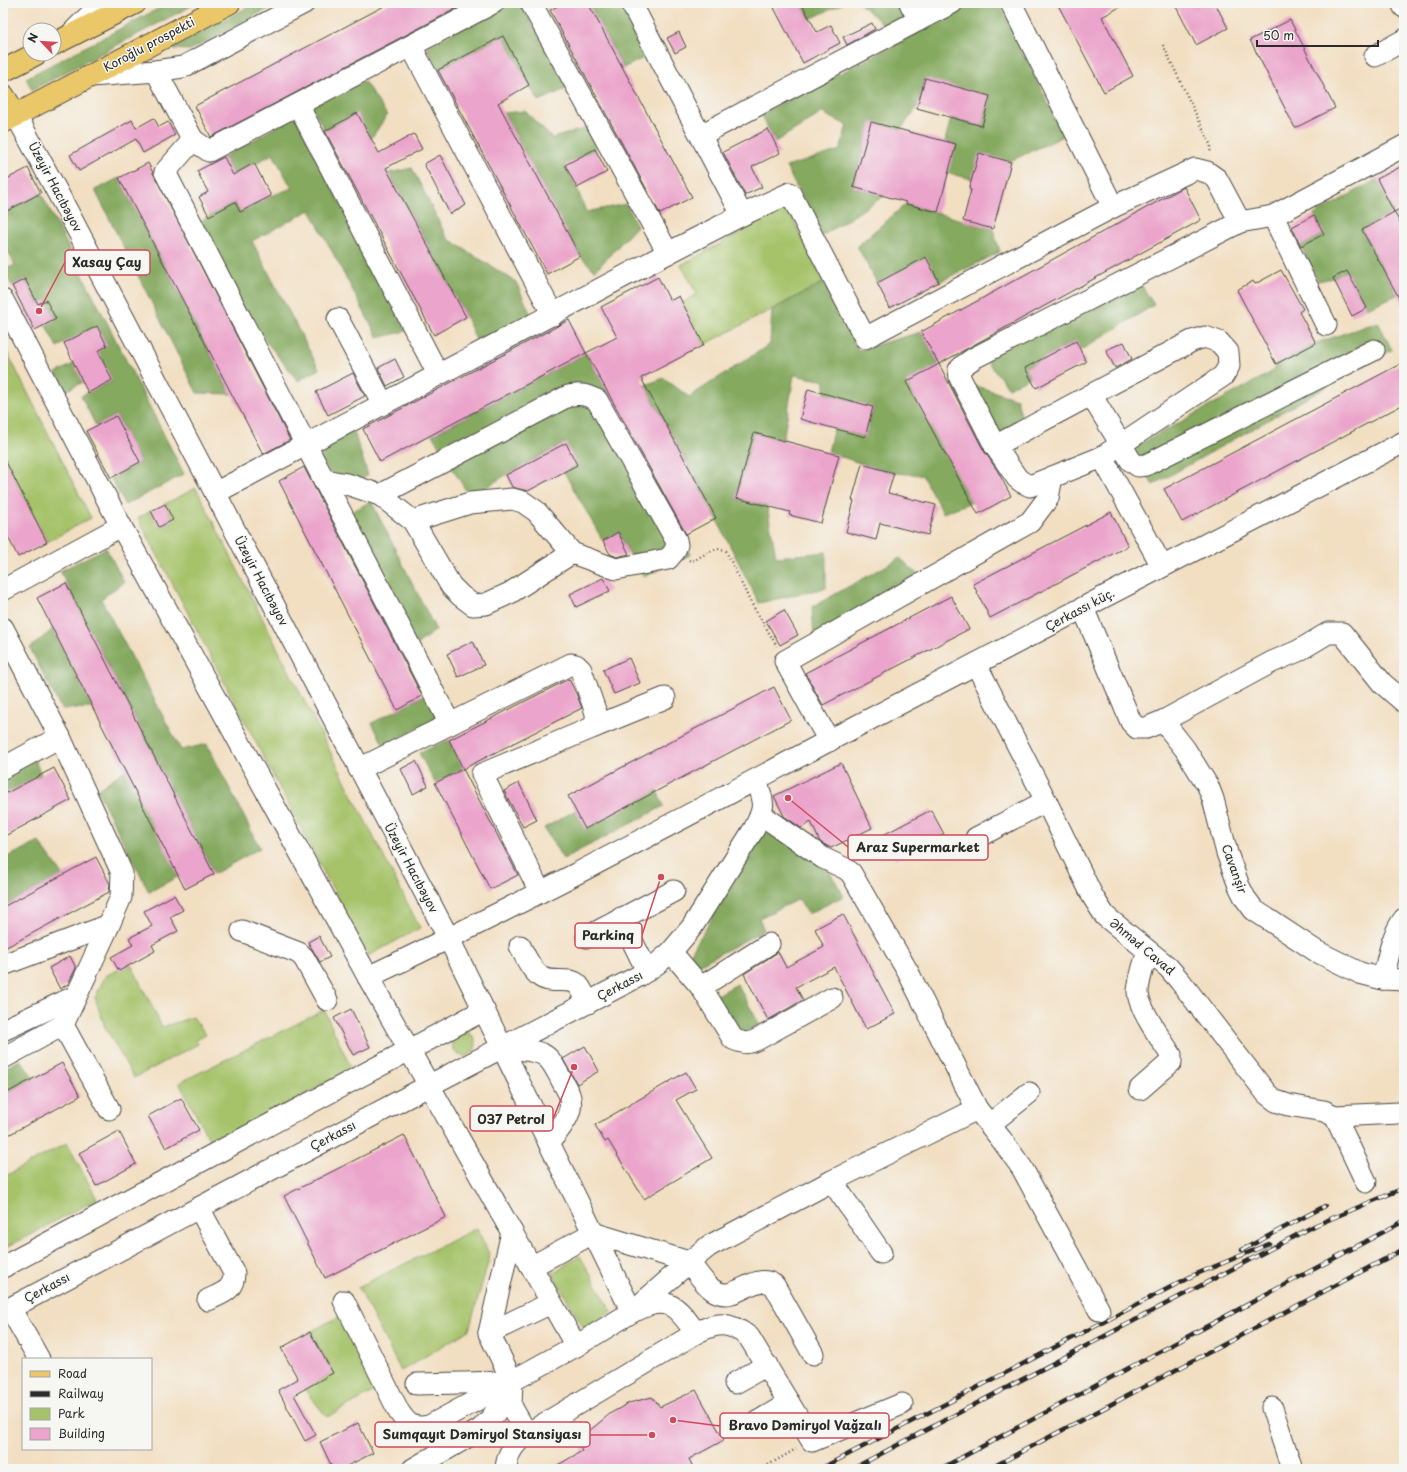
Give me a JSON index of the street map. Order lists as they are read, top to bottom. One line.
{"streets":{"main road":["Koroğlu prospekti"],"street":["Üzeyir Hacıbəyov","Çerkassı küç.","Cavanşir","Əhməd Cavad","Çerkassı"]},"crossings":[["Koroğlu prospekti","Üzeyir Hacıbəyov"],["Üzeyir Hacıbəyov","Çerkassı"],["Çerkassı küç.","Əhməd Cavad"]],"places":["Xasay Çay","Araz Supermarket","Parkinq","037 Petrol","Bravo Dəmiryol Vağzalı","Sumqayıt Dəmiryol Stansiyası"],"legend":["Road","Railway","Park","Building"],"scale_bar":"50 m","north":"top left"}
